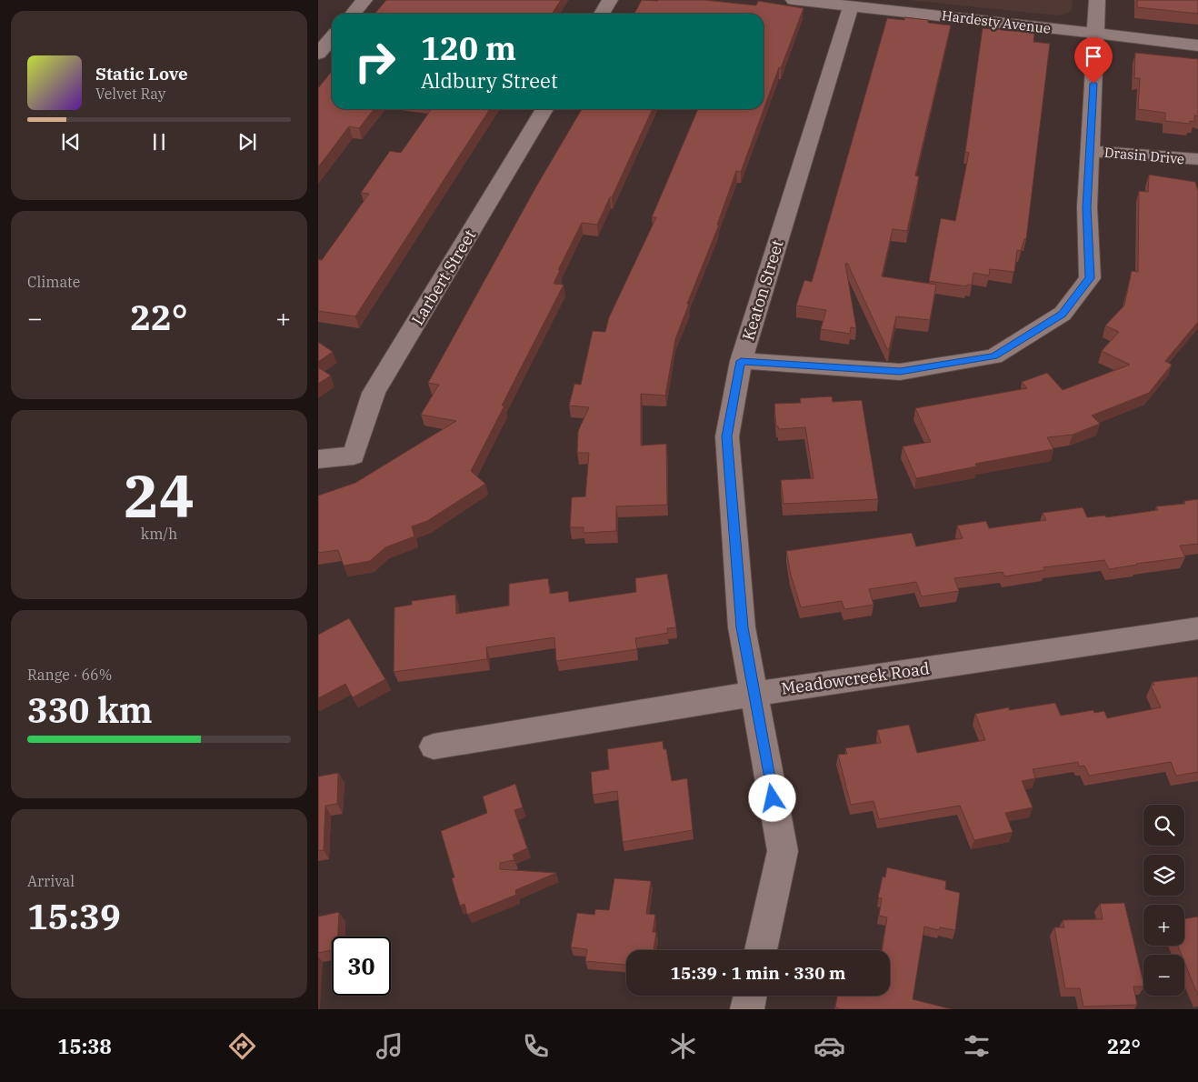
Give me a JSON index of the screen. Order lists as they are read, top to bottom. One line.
{"streets":{"street":["Hardesty Avenue","Drasin Drive","Larbert Street","Keaton Street","Meadowcreek Road"]},"crossings":[["Hardesty Avenue","Keaton Street"],["Keaton Street","Meadowcreek Road"]],"page":{"turn":["120 m","Aldbury Street"],"song":["Static Love","Velvet Ray"],"tile":["Climate",["24","km/h"],["Range · 66%","330 km"],["Arrival","15:39"]],"heat":["−","22°","+"],"map_buttons":["+","−"],"limit":"30","trip":"15:39 · 1 min · 330 m","tabs":["15:38","22°"]}}
